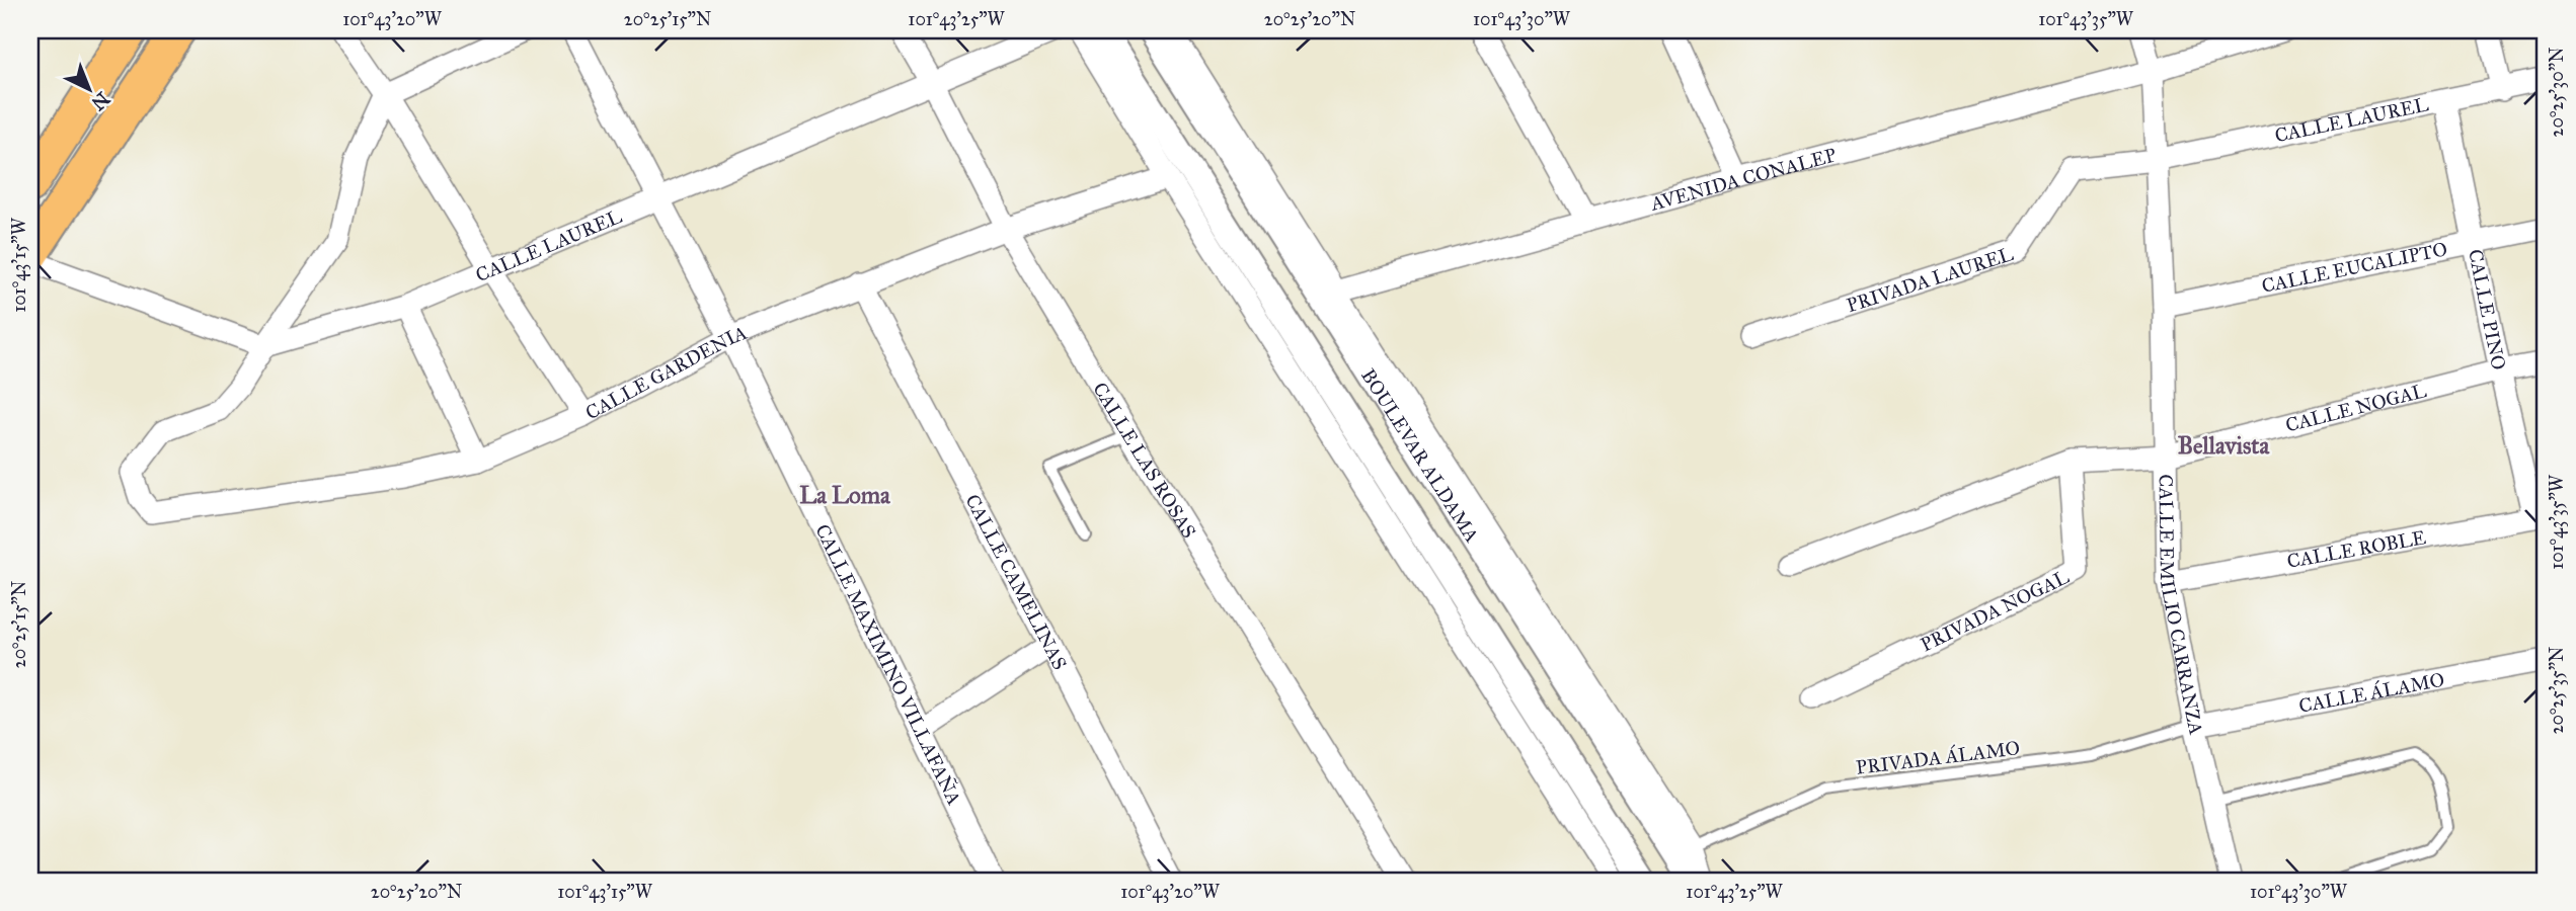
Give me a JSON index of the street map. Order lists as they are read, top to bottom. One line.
{"streets":{"street":["CALLE LAUREL","AVENIDA CONALEP","CALLE EUCALIPTO","PRIVADA LAUREL","CALLE PINO","CALLE GARDENIA","CALLE NOGAL","BOULEVAR ALDAMA","CALLE LAS ROSAS","CALLE ROBLE","CALLE CAMELINAS","CALLE EMILIO CARRANZA","PRIVADA NOGAL","CALLE MAXIMINO VILLAFAÑA","CALLE ÁLAMO"],"lane":["PRIVADA ÁLAMO"]},"crossings":[["CALLE LAUREL","PRIVADA LAUREL"],["CALLE LAUREL","CALLE PINO"],["CALLE LAUREL","CALLE GARDENIA"],["CALLE LAUREL","CALLE LAS ROSAS"],["CALLE LAUREL","CALLE EMILIO CARRANZA"],["CALLE LAUREL","CALLE MAXIMINO VILLAFAÑA"],["AVENIDA CONALEP","BOULEVAR ALDAMA"],["AVENIDA CONALEP","CALLE EMILIO CARRANZA"],["CALLE EUCALIPTO","CALLE PINO"],["CALLE EUCALIPTO","CALLE EMILIO CARRANZA"],["PRIVADA LAUREL","CALLE EMILIO CARRANZA"],["CALLE PINO","CALLE NOGAL"],["CALLE PINO","CALLE ROBLE"],["CALLE GARDENIA","CALLE LAS ROSAS"],["CALLE GARDENIA","CALLE CAMELINAS"],["CALLE GARDENIA","CALLE MAXIMINO VILLAFAÑA"],["CALLE NOGAL","CALLE EMILIO CARRANZA"],["BOULEVAR ALDAMA","PRIVADA ÁLAMO"],["CALLE ROBLE","CALLE EMILIO CARRANZA"],["CALLE EMILIO CARRANZA","CALLE ÁLAMO"],["CALLE EMILIO CARRANZA","PRIVADA ÁLAMO"],["CALLE ÁLAMO","PRIVADA ÁLAMO"]],"districts":["Bellavista","La Loma"],"north":"bottom right","coordinates":["101°43'20\"W","20°25'15\"N","101°43'25\"W","20°25'20\"N","101°43'30\"W","101°43'35\"W","20°25'30\"N","101°43'15\"W","20°25'35\"N"]}
